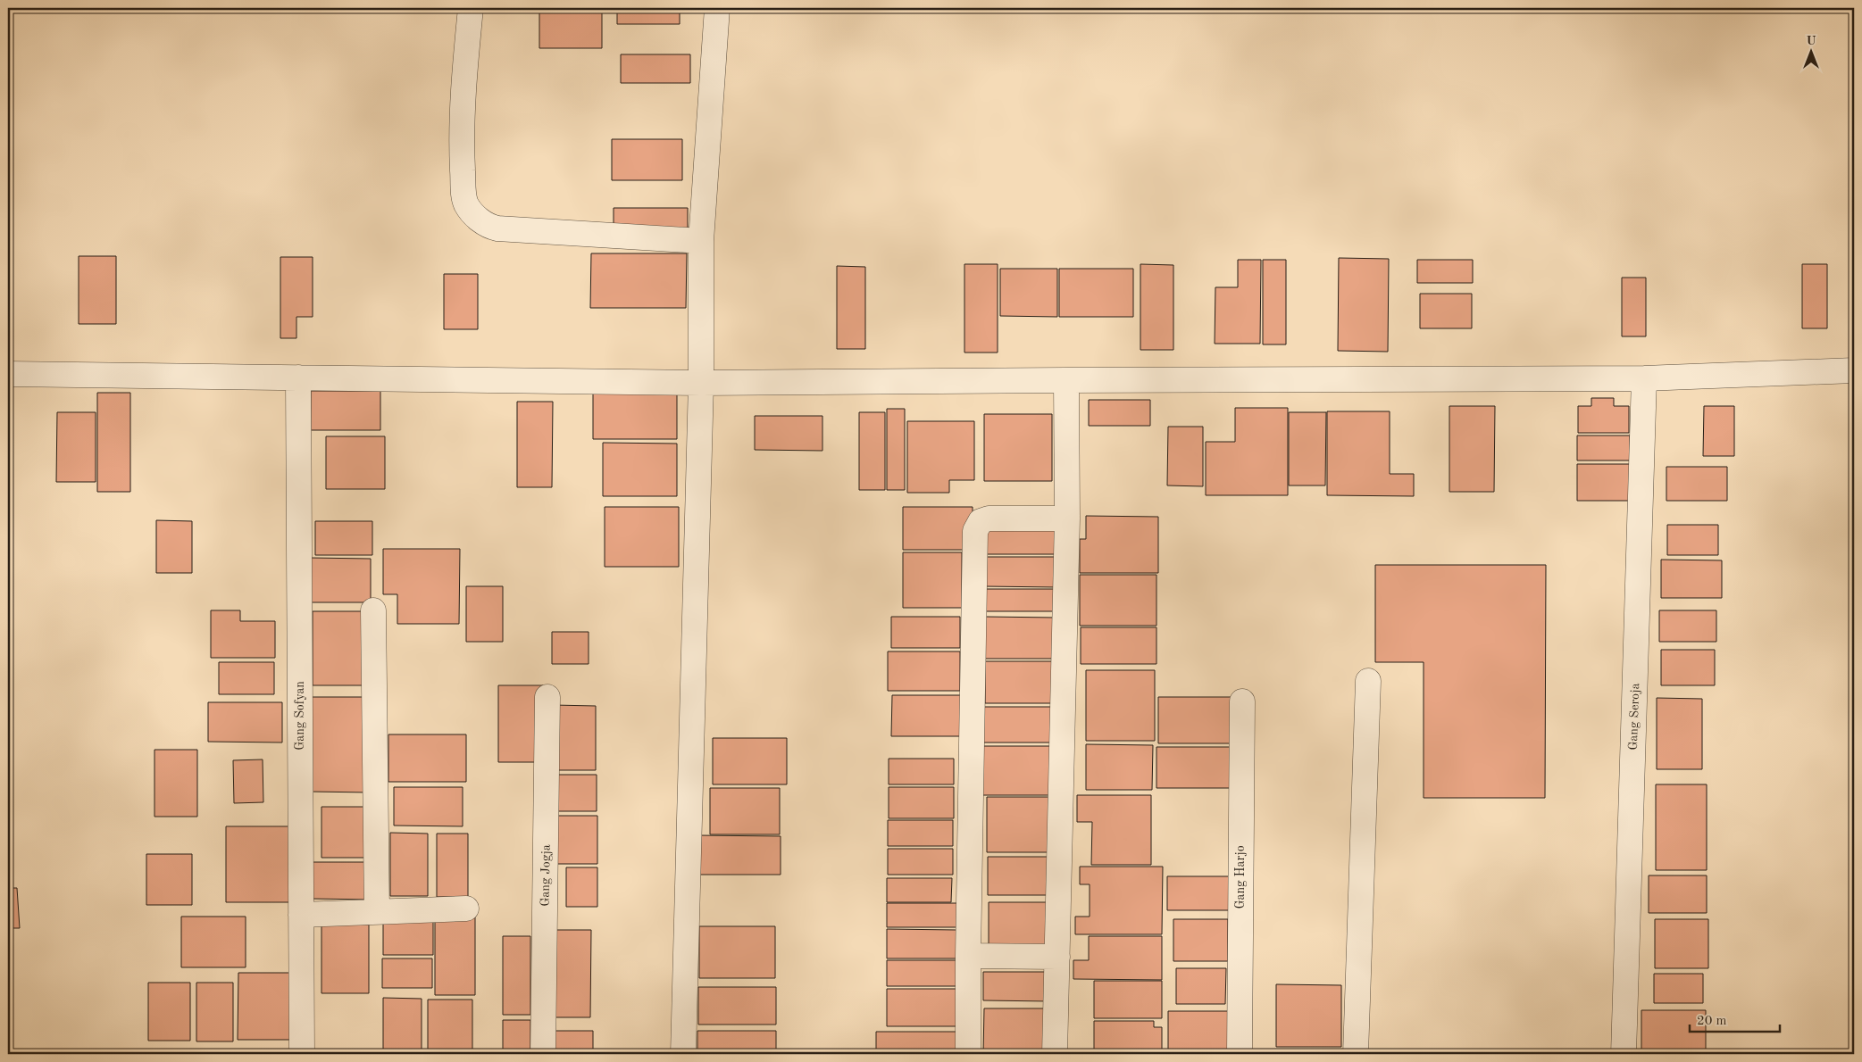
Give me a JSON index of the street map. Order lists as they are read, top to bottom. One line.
{"streets":{"street":["Gang Sofyan","Gang Seroja","Gang Jogja","Gang Harjo"]},"scale_bar":"20 m","north":"top"}
